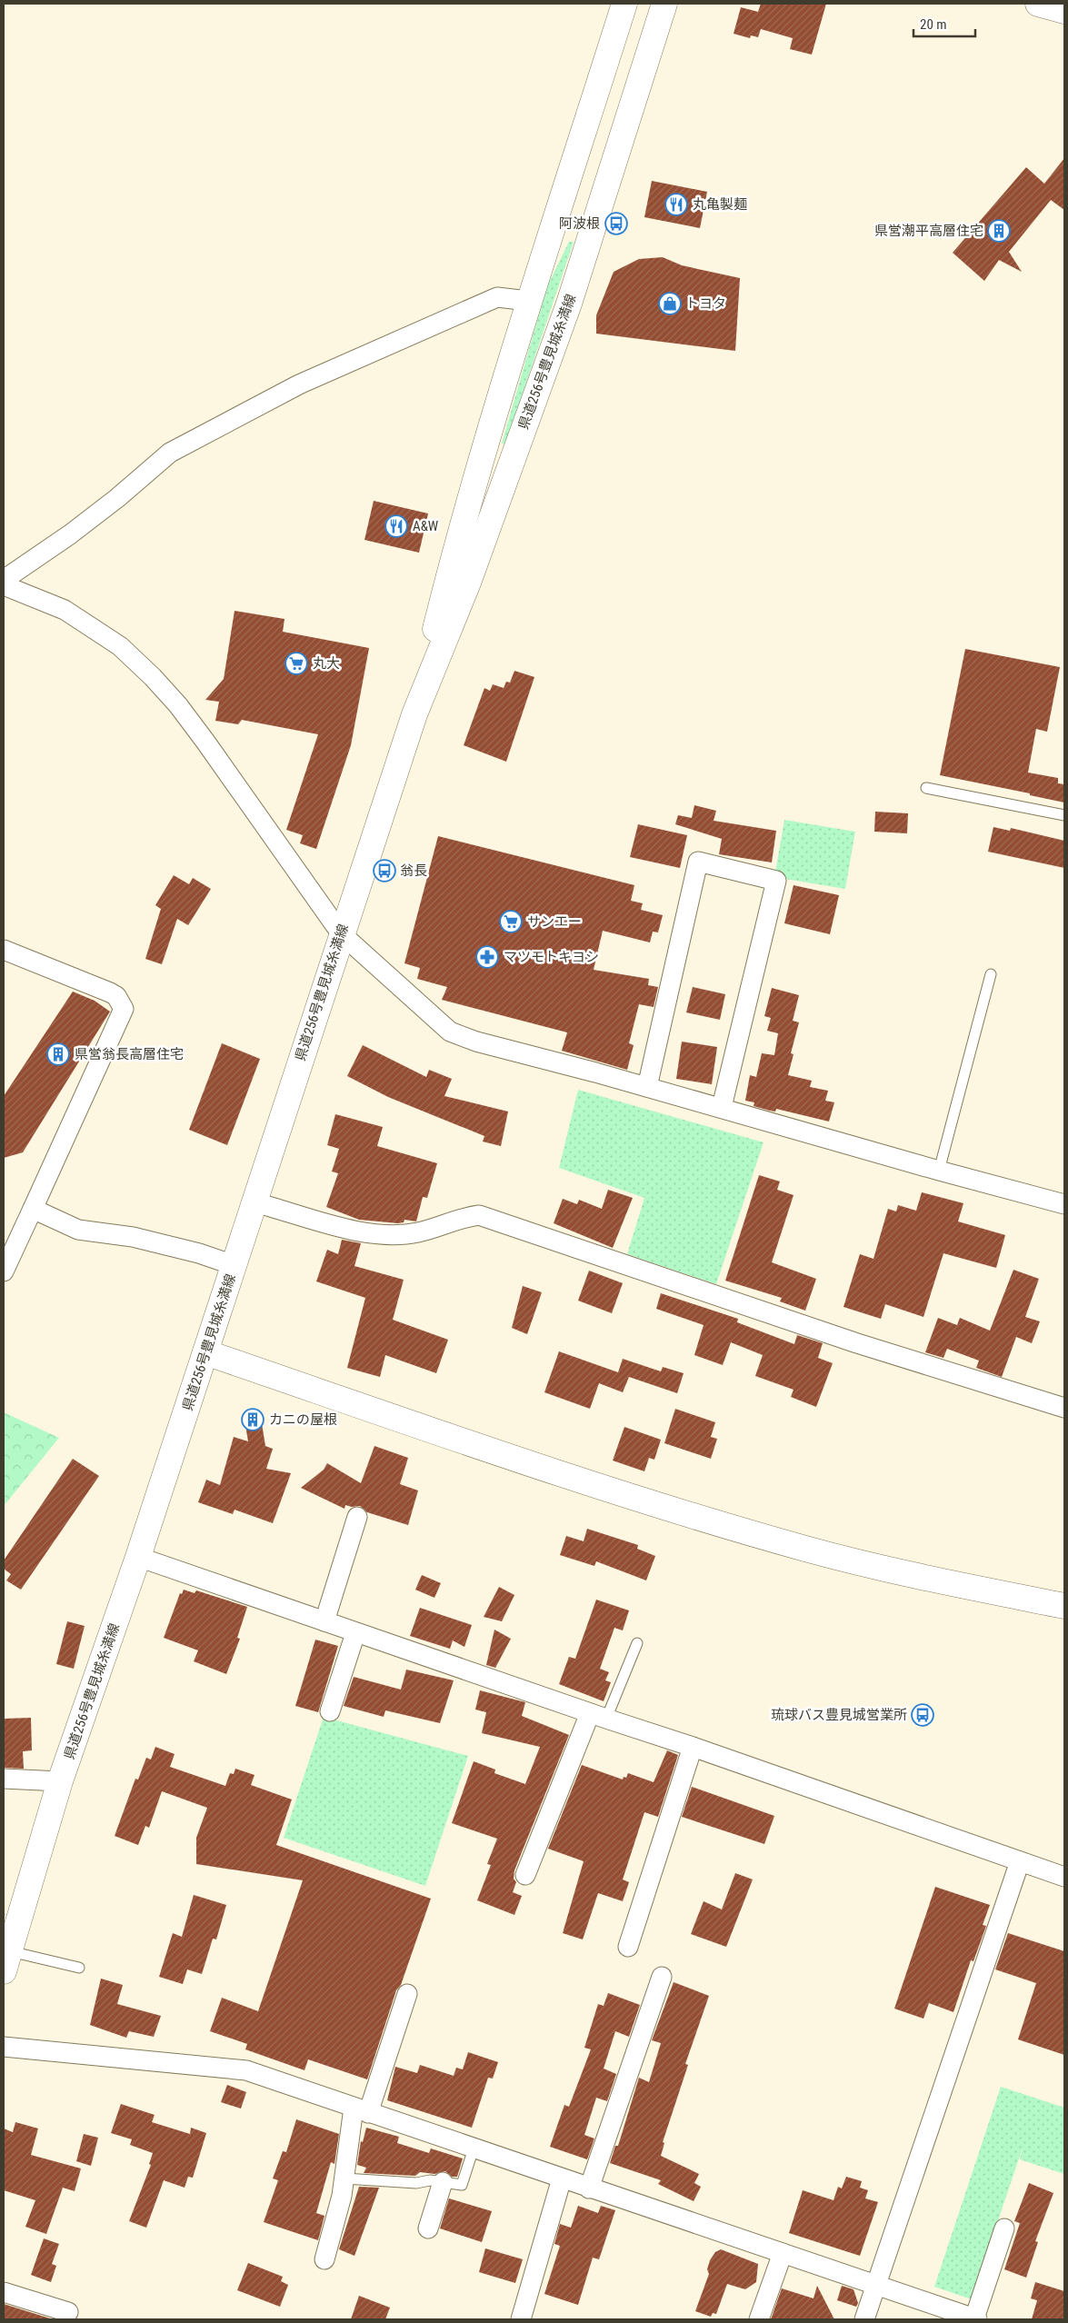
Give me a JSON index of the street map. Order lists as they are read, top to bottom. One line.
{"streets":{"main road":["県道256号豊見城糸満線"]},"places":{"restaurant":["丸亀製麺","A&W"],"bus stop":["阿波根","翁長","琉球バス豊見城営業所"],"building":["県営潮平高層住宅","県営翁長高層住宅","カニの屋根"],"shop":["トヨタ"],"supermarket":["丸大","サンエー"],"pharmacy":["マツモトキヨシ"]},"scale_bar":"20 m"}
